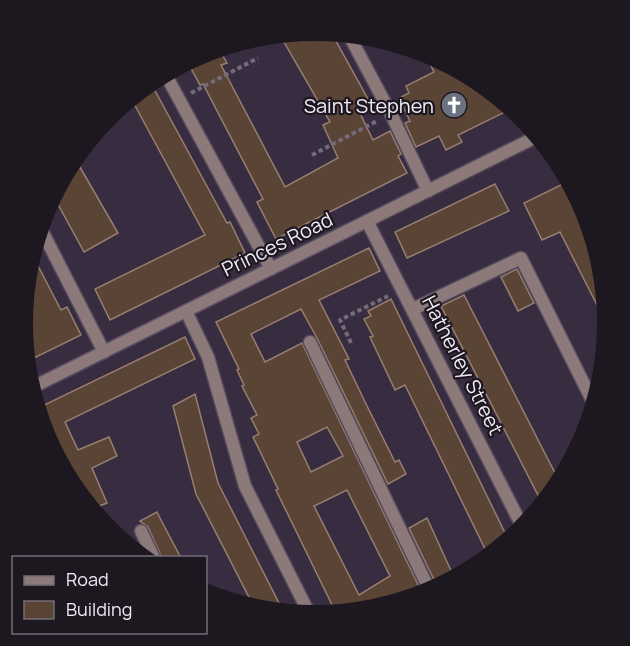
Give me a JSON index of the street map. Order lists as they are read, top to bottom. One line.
{"streets":{"street":["Princes Road","Hatherley Street"]},"crossings":[["Princes Road","Hatherley Street"]],"places":{"church":["Saint Stephen"]},"legend":["Road","Building"]}
